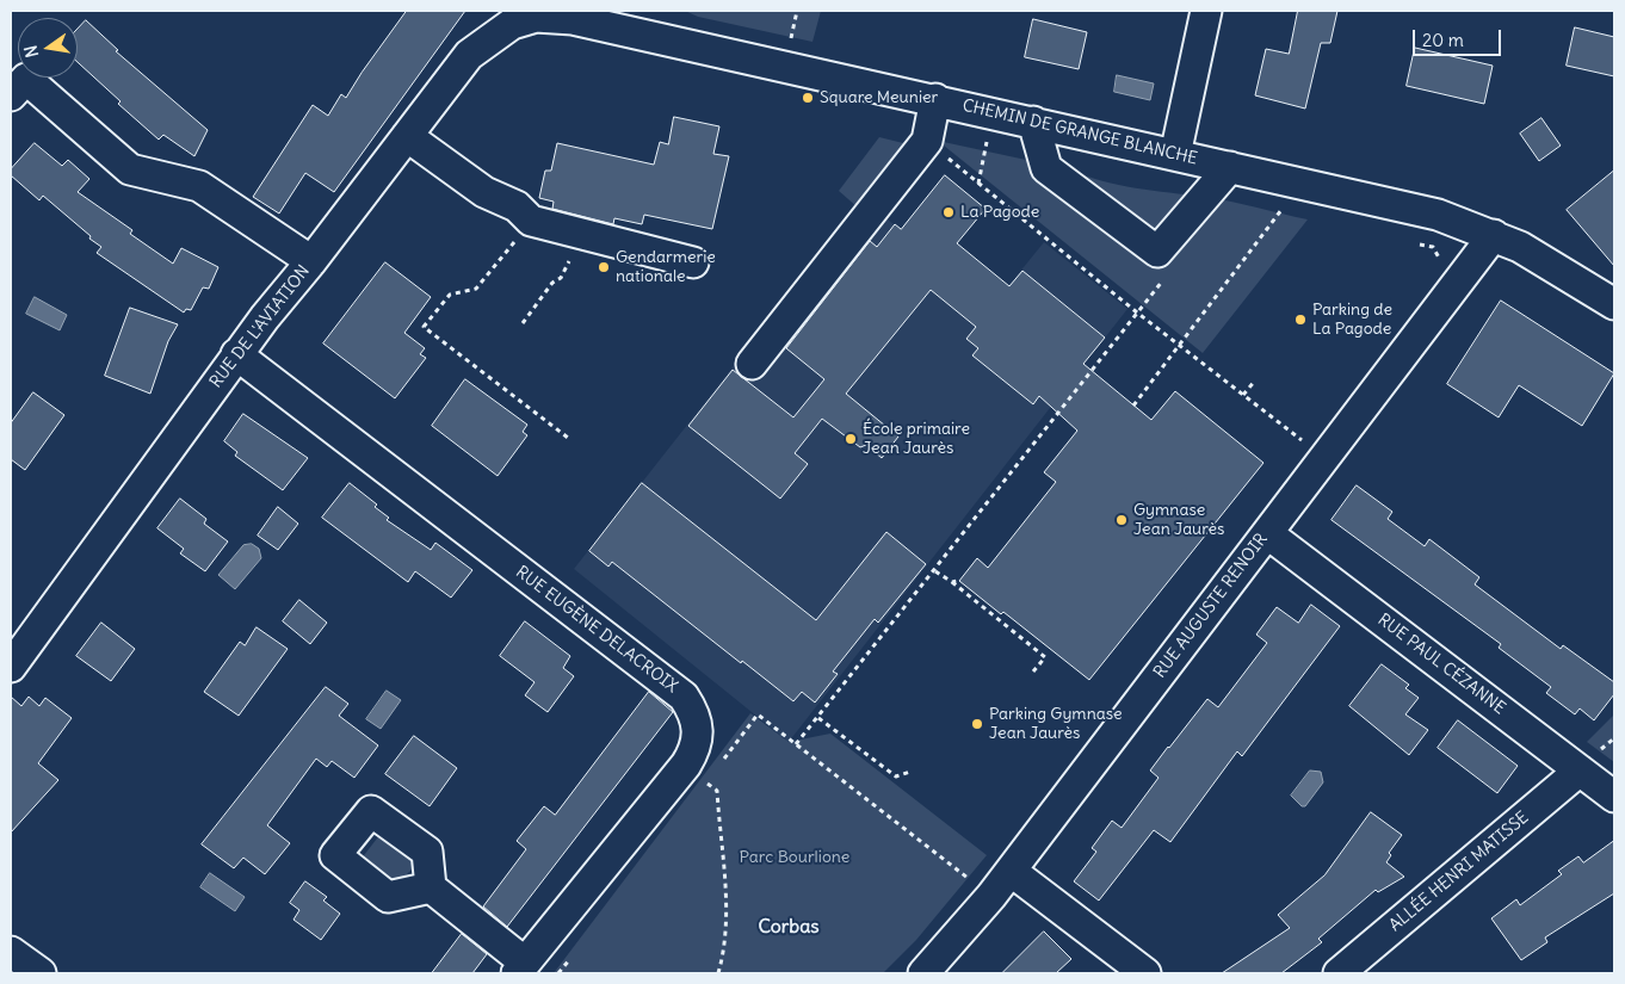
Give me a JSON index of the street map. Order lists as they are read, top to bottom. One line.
{"streets":{"street":["CHEMIN DE GRANGE BLANCHE","RUE DE L'AVIATION","RUE AUGUSTE RENOIR","RUE EUGÈNE DELACROIX","RUE PAUL CÉZANNE","ALLÉE HENRI MATISSE"]},"crossings":[["CHEMIN DE GRANGE BLANCHE","RUE DE L'AVIATION"],["CHEMIN DE GRANGE BLANCHE","RUE AUGUSTE RENOIR"],["RUE DE L'AVIATION","RUE EUGÈNE DELACROIX"],["RUE AUGUSTE RENOIR","RUE PAUL CÉZANNE"],["RUE PAUL CÉZANNE","ALLÉE HENRI MATISSE"]],"districts":["Corbas"],"parks":["Parc Bourlione"],"places":["Square Meunier","La Pagode","Gendarmerie nationale","Parking de La Pagode","École primaire Jean Jaurès","Gymnase Jean Jaurès","Parking Gymnase Jean Jaurès"],"scale_bar":"20 m","north":"left"}
